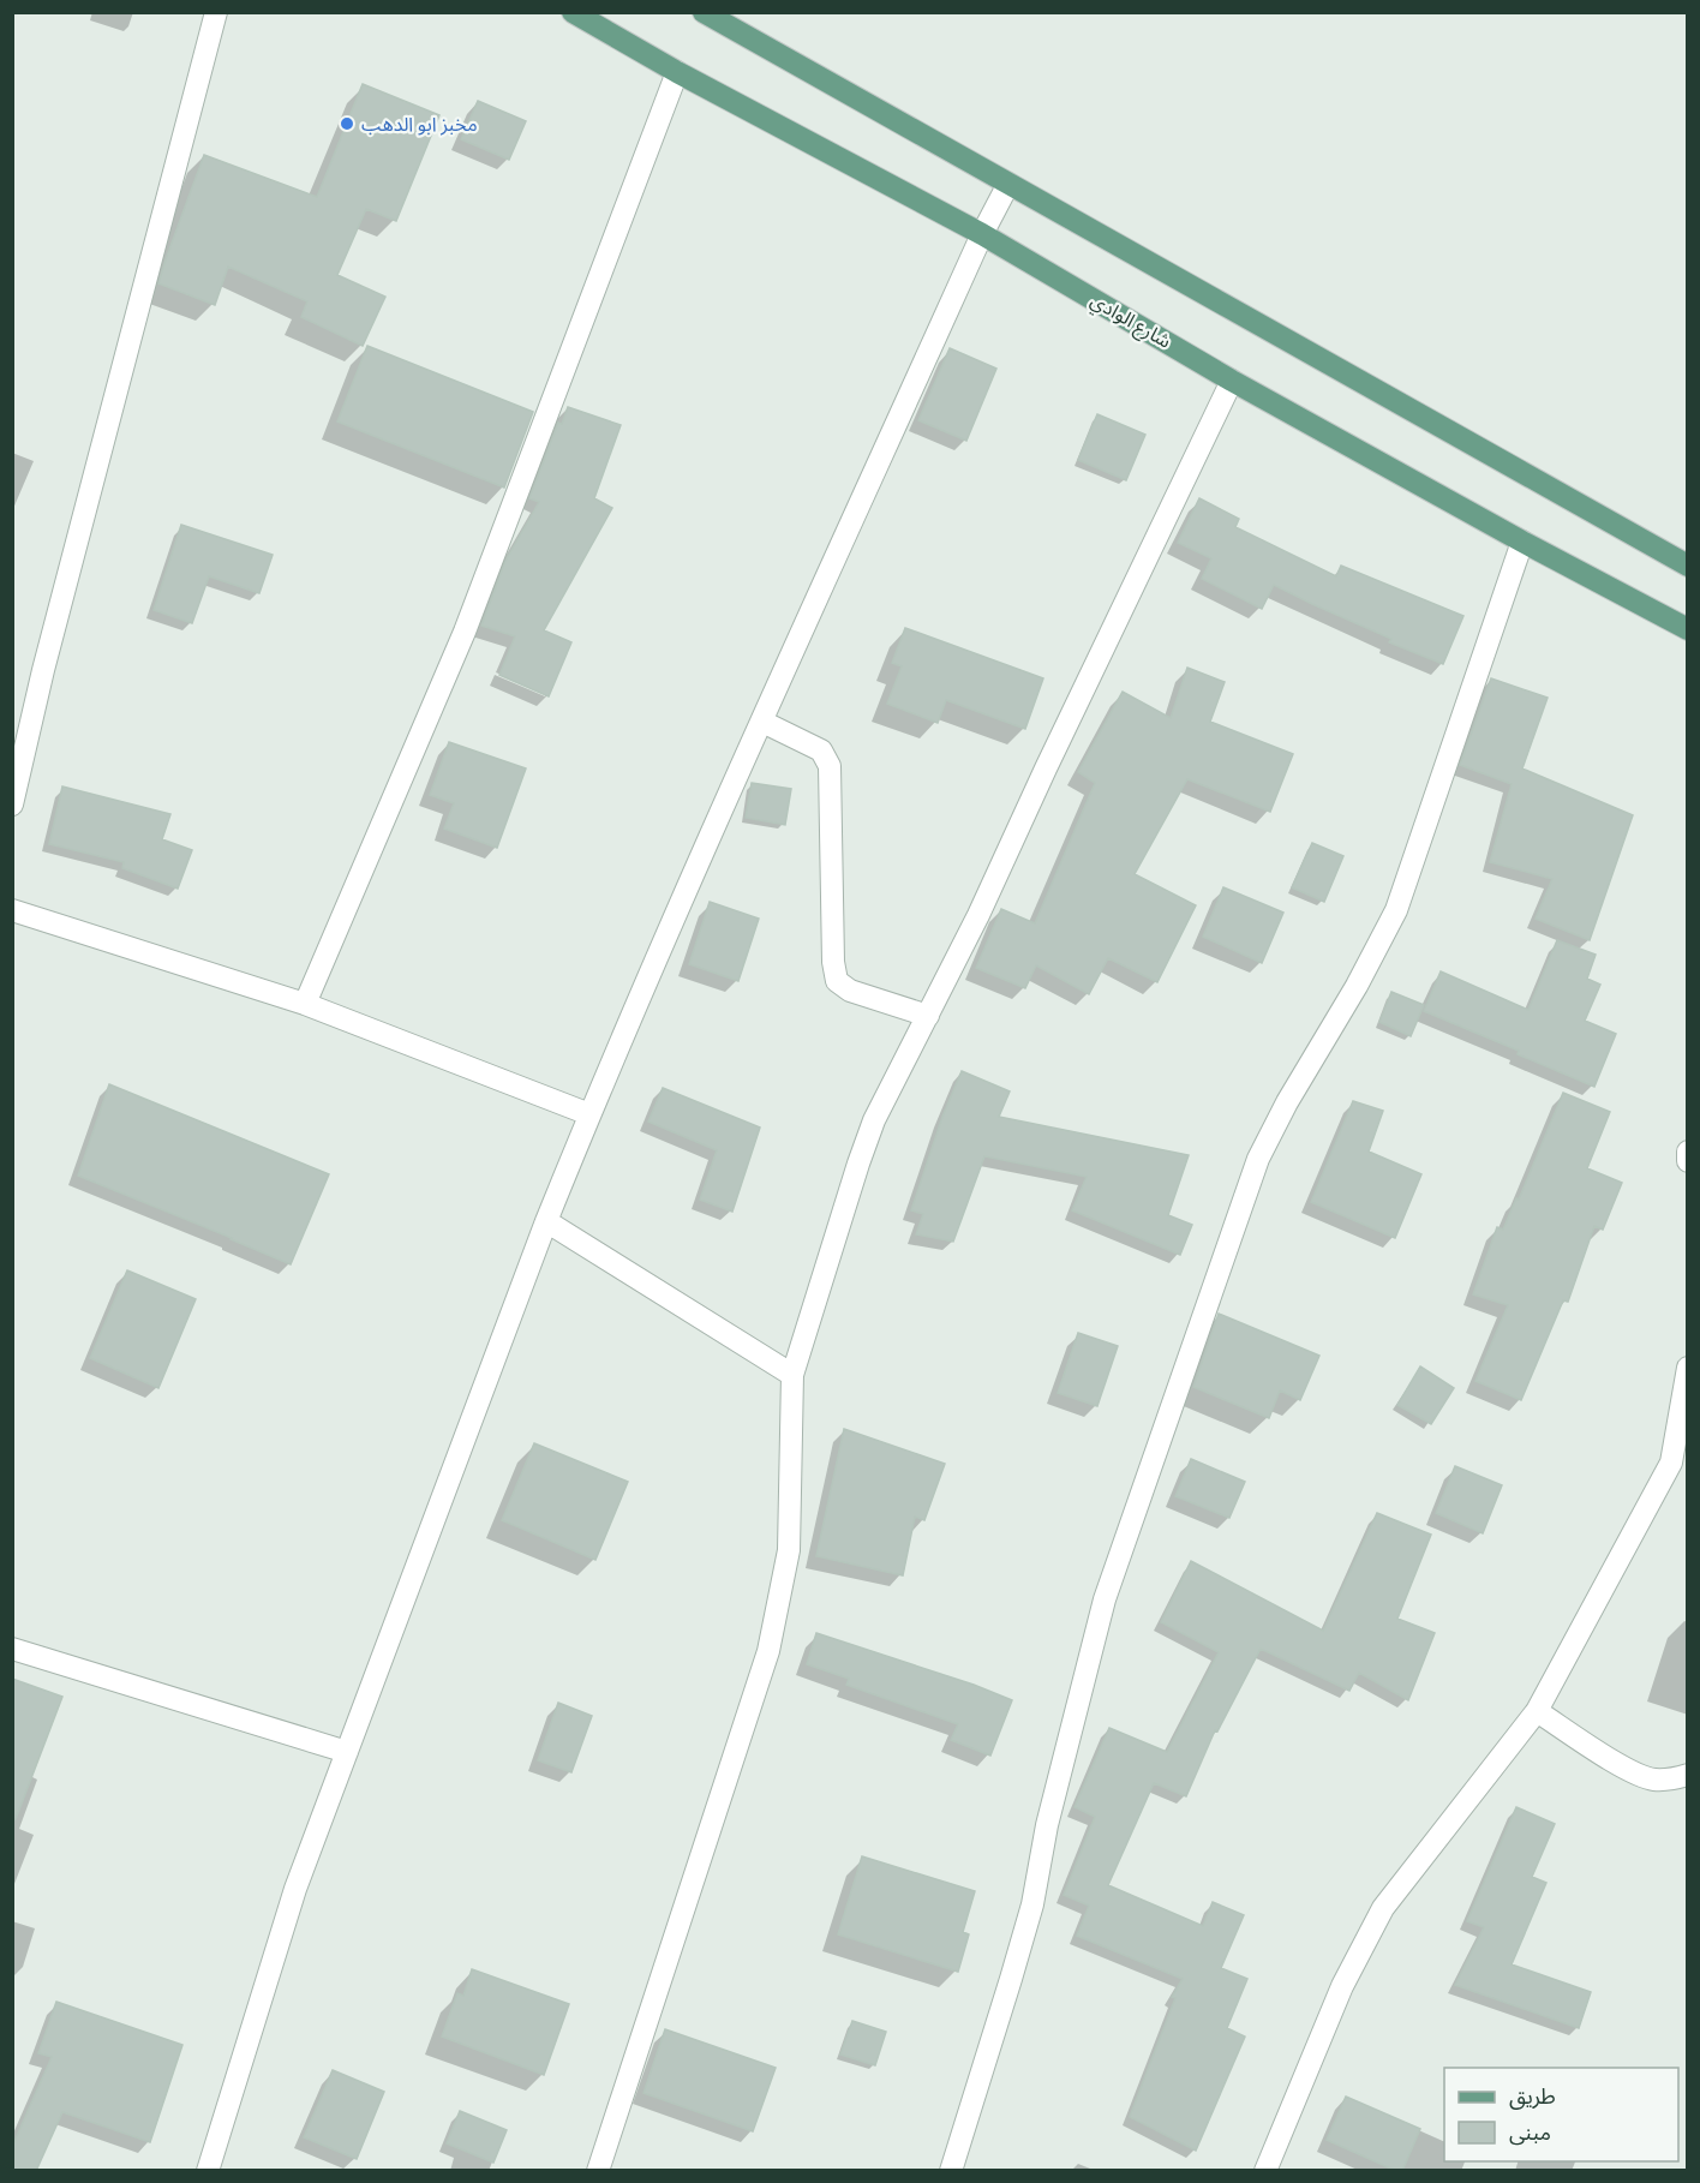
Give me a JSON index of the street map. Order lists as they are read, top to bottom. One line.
{"streets":{"main road":["شارع الوادي"]},"places":["مخبز ابو الدهب"],"legend":["طريق","مبنى"]}
